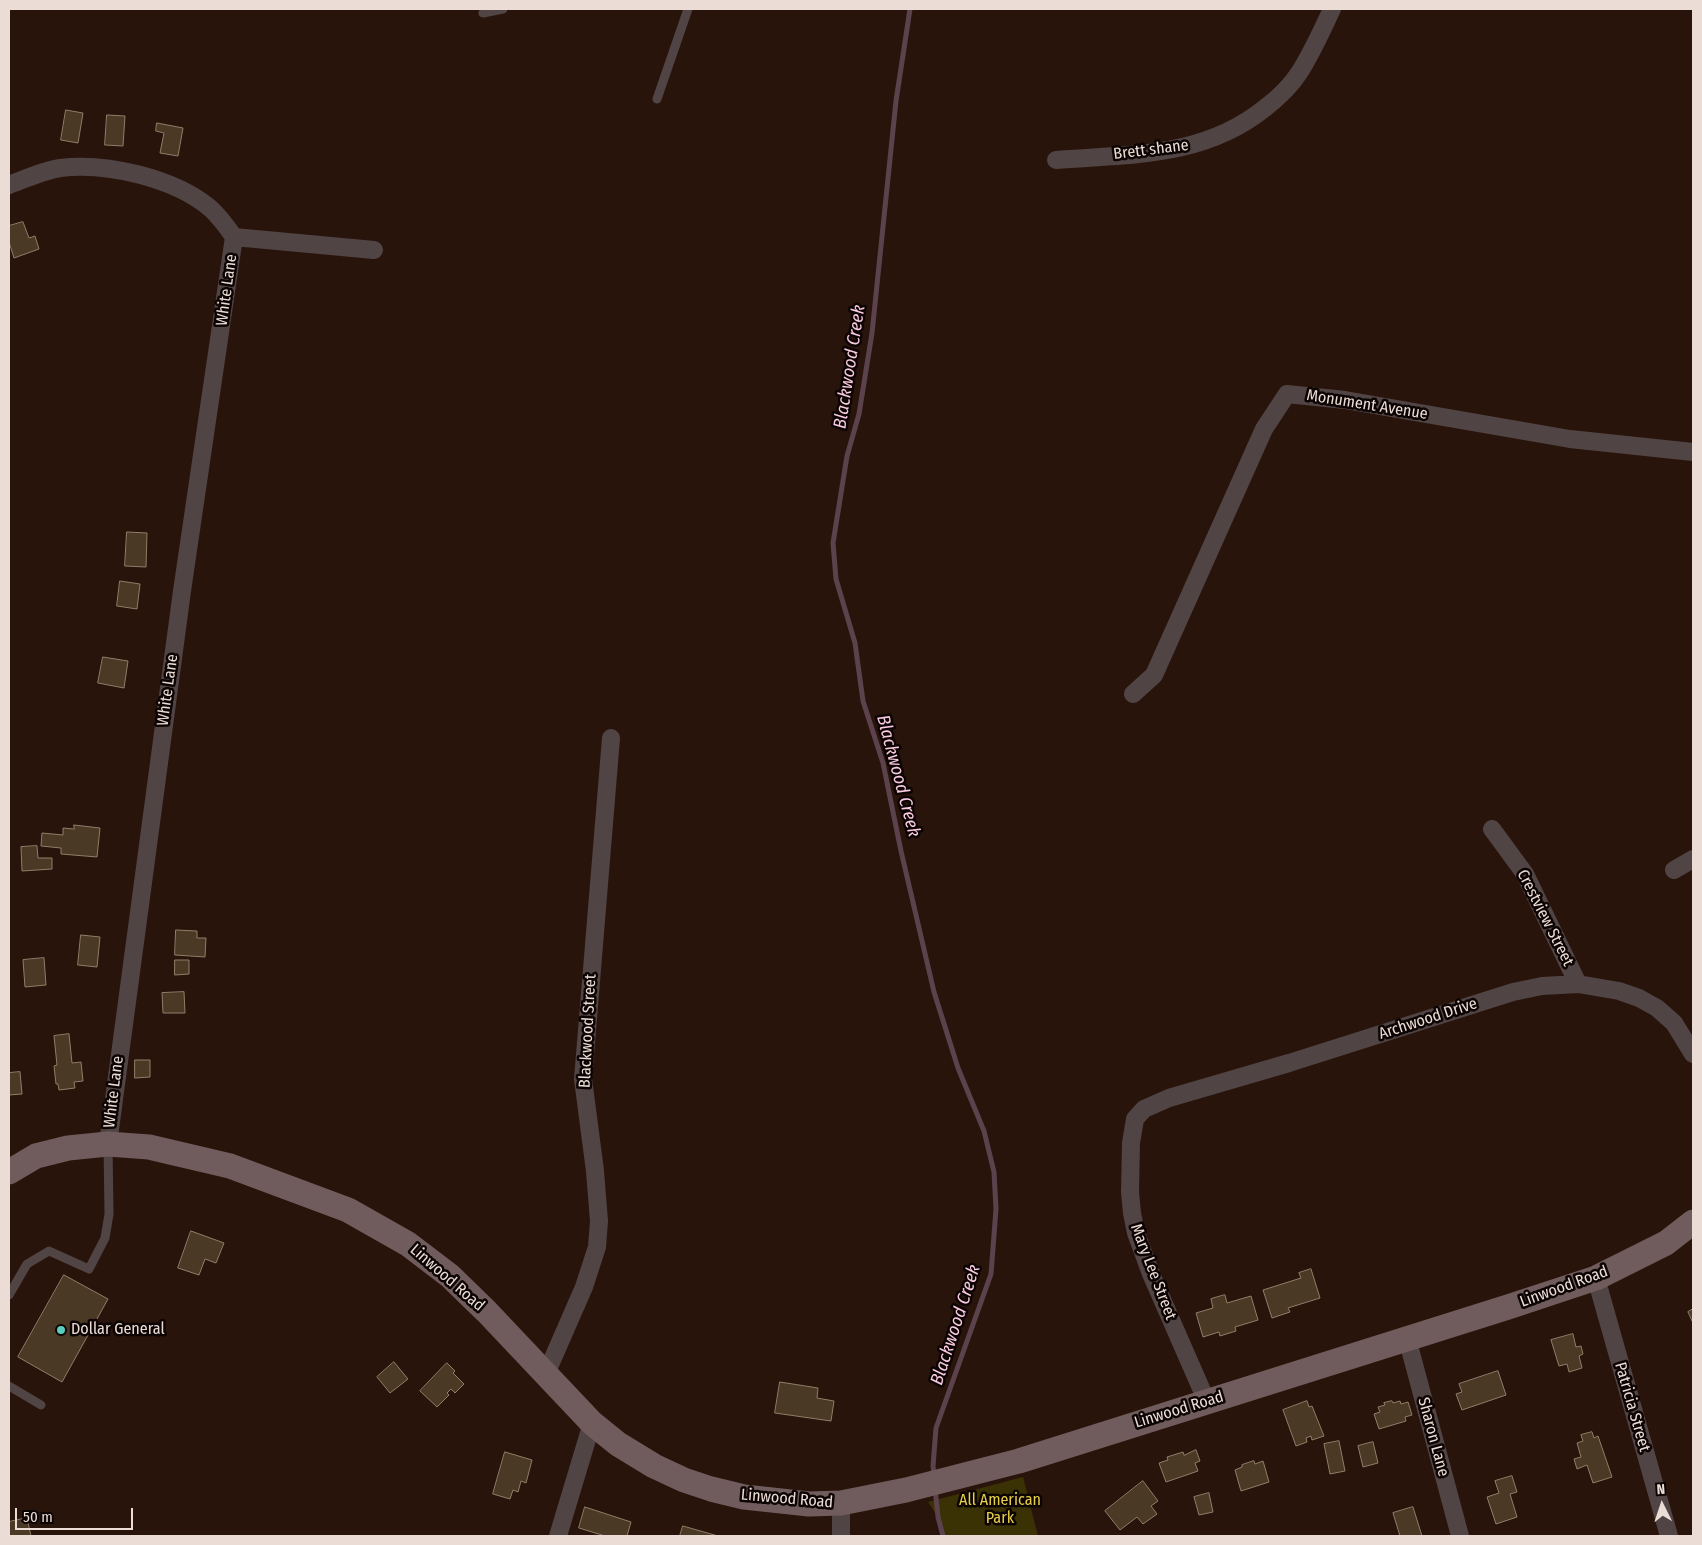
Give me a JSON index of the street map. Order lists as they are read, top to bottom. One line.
{"streets":{"main road":["Linwood Road"],"street":["Brett shane","White Lane","Monument Avenue","Crestview Street","Archwood Drive","Blackwood Street","Mary Lee Street","Patricia Street","Sharon Lane"]},"crossings":[["White Lane","Linwood Road"],["Crestview Street","Archwood Drive"],["Archwood Drive","Mary Lee Street"],["Blackwood Street","Linwood Road"],["Mary Lee Street","Linwood Road"],["Linwood Road","Patricia Street"],["Linwood Road","Sharon Lane"]],"water":["Blackwood Creek"],"parks":["All American Park"],"places":["Dollar General"],"scale_bar":"50 m","north":"top"}
